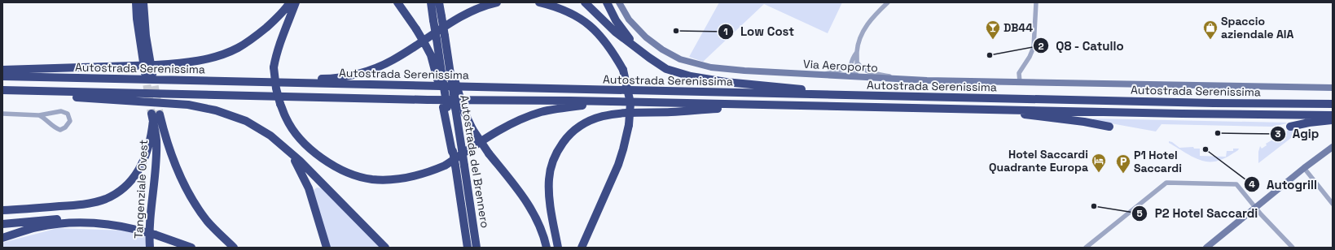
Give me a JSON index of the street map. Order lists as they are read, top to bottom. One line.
{"streets":{"highway":["Autostrada Serenissima","Autostrada del Brennero","Tangenziale Ovest"],"street":["Via Aeroporto"]},"places":{"other":["Low Cost","Q8 - Catullo","Agip","Autogrill","P2 Hotel Saccardi"],"bar":["DB44"],"shop":["Spaccio aziendale AIA"],"hotel":["Hotel Saccardi Quadrante Europa"],"parking":["P1 Hotel Saccardi"]}}
